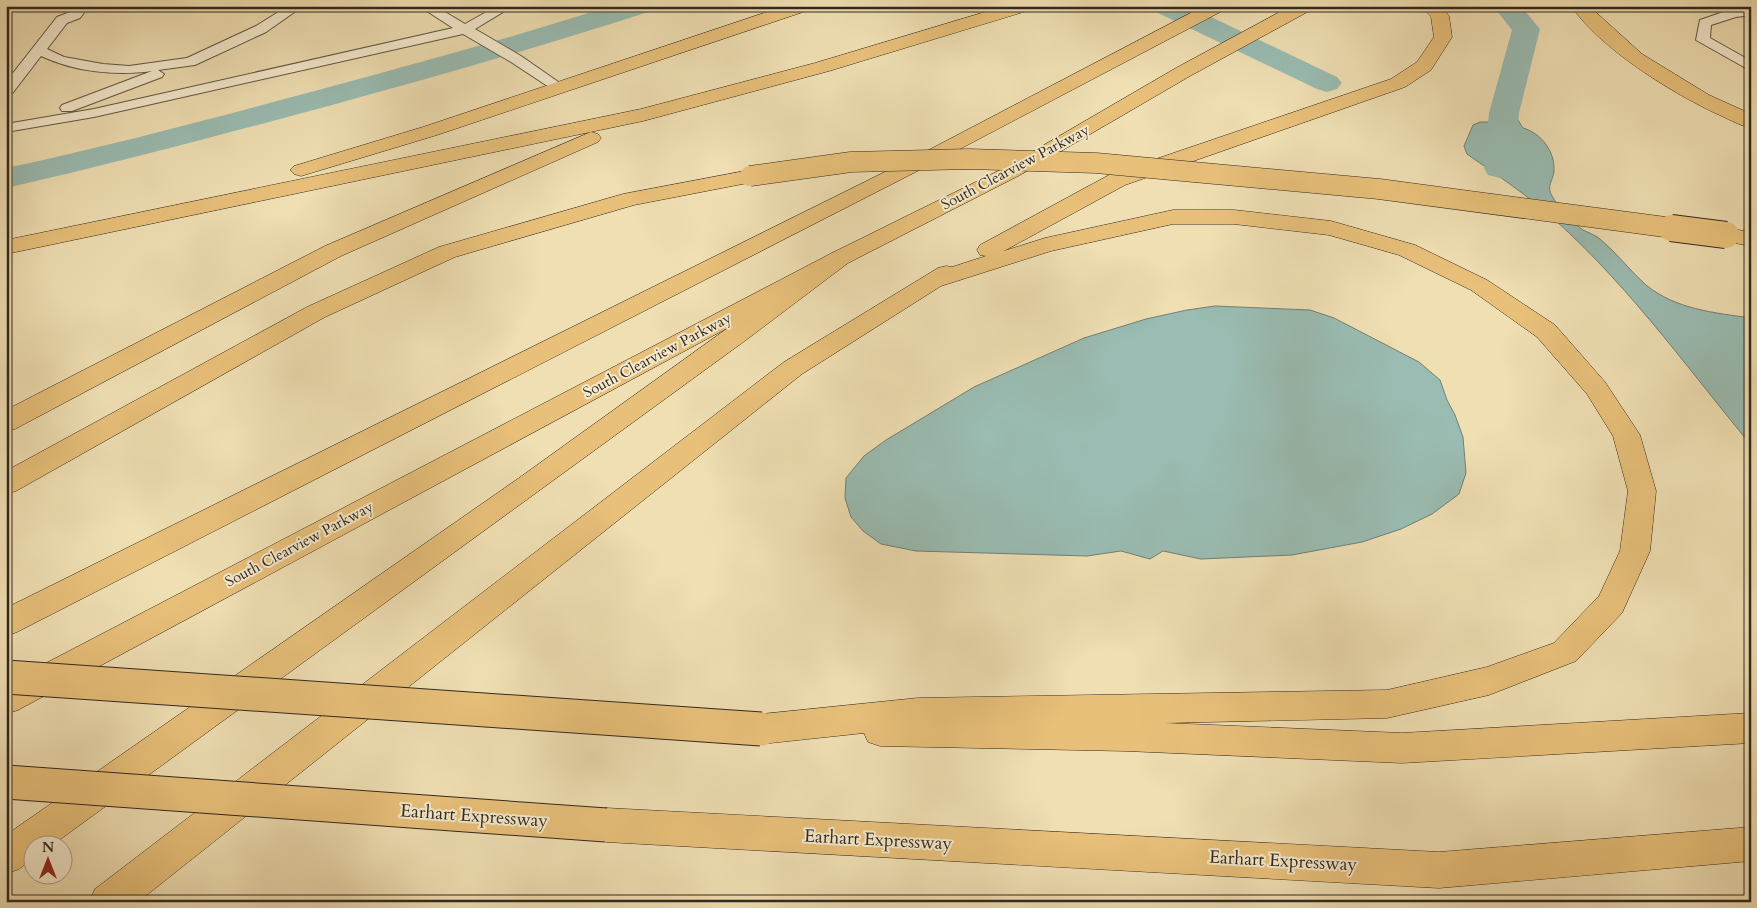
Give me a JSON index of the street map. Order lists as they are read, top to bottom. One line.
{"streets":{"highway":["South Clearview Parkway","Earhart Expressway"]},"north":"top"}
